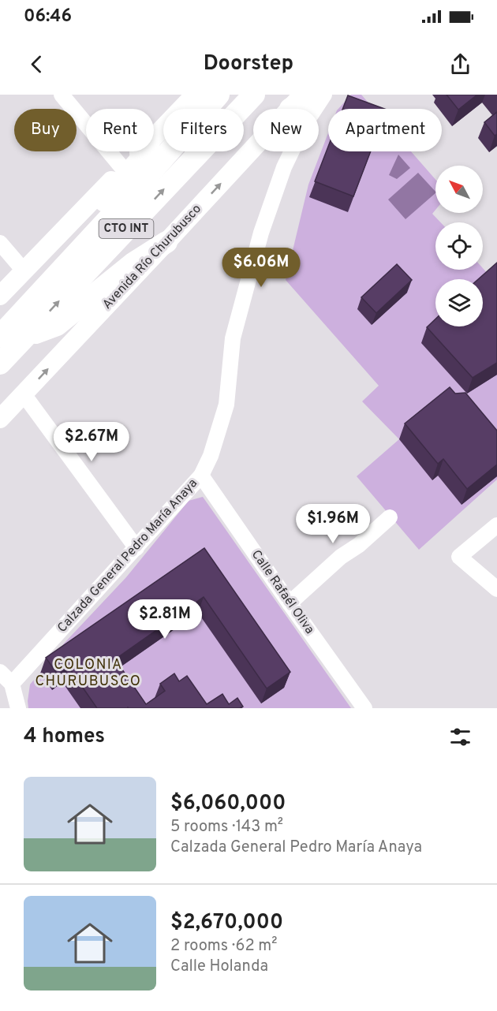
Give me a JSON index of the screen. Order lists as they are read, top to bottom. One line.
{"streets":{"highway":["CTO INT"],"main road":["Avenida Río Churubusco"],"street":["Calzada General Pedro María Anaya","Calle Rafaél Oliva"]},"crossings":[["Calzada General Pedro María Anaya","Calle Rafaél Oliva"]],"districts":["COLONIA CHURUBUSCO"],"north":"top left","page":{"status":"06:46","header":"Doorstep","chip":["Buy","Rent","Filters","New","Apartment"],"price":["$6.06M","$2.67M","$1.96M","$2.81M"],"heading":"4 homes","list":[{"name":"$6,060,000","note":"5 rooms · 143 m² · Calzada General Pedro María Anaya"},{"name":"$2,670,000","note":"2 rooms · 62 m² · Calle Holanda"}]}}
